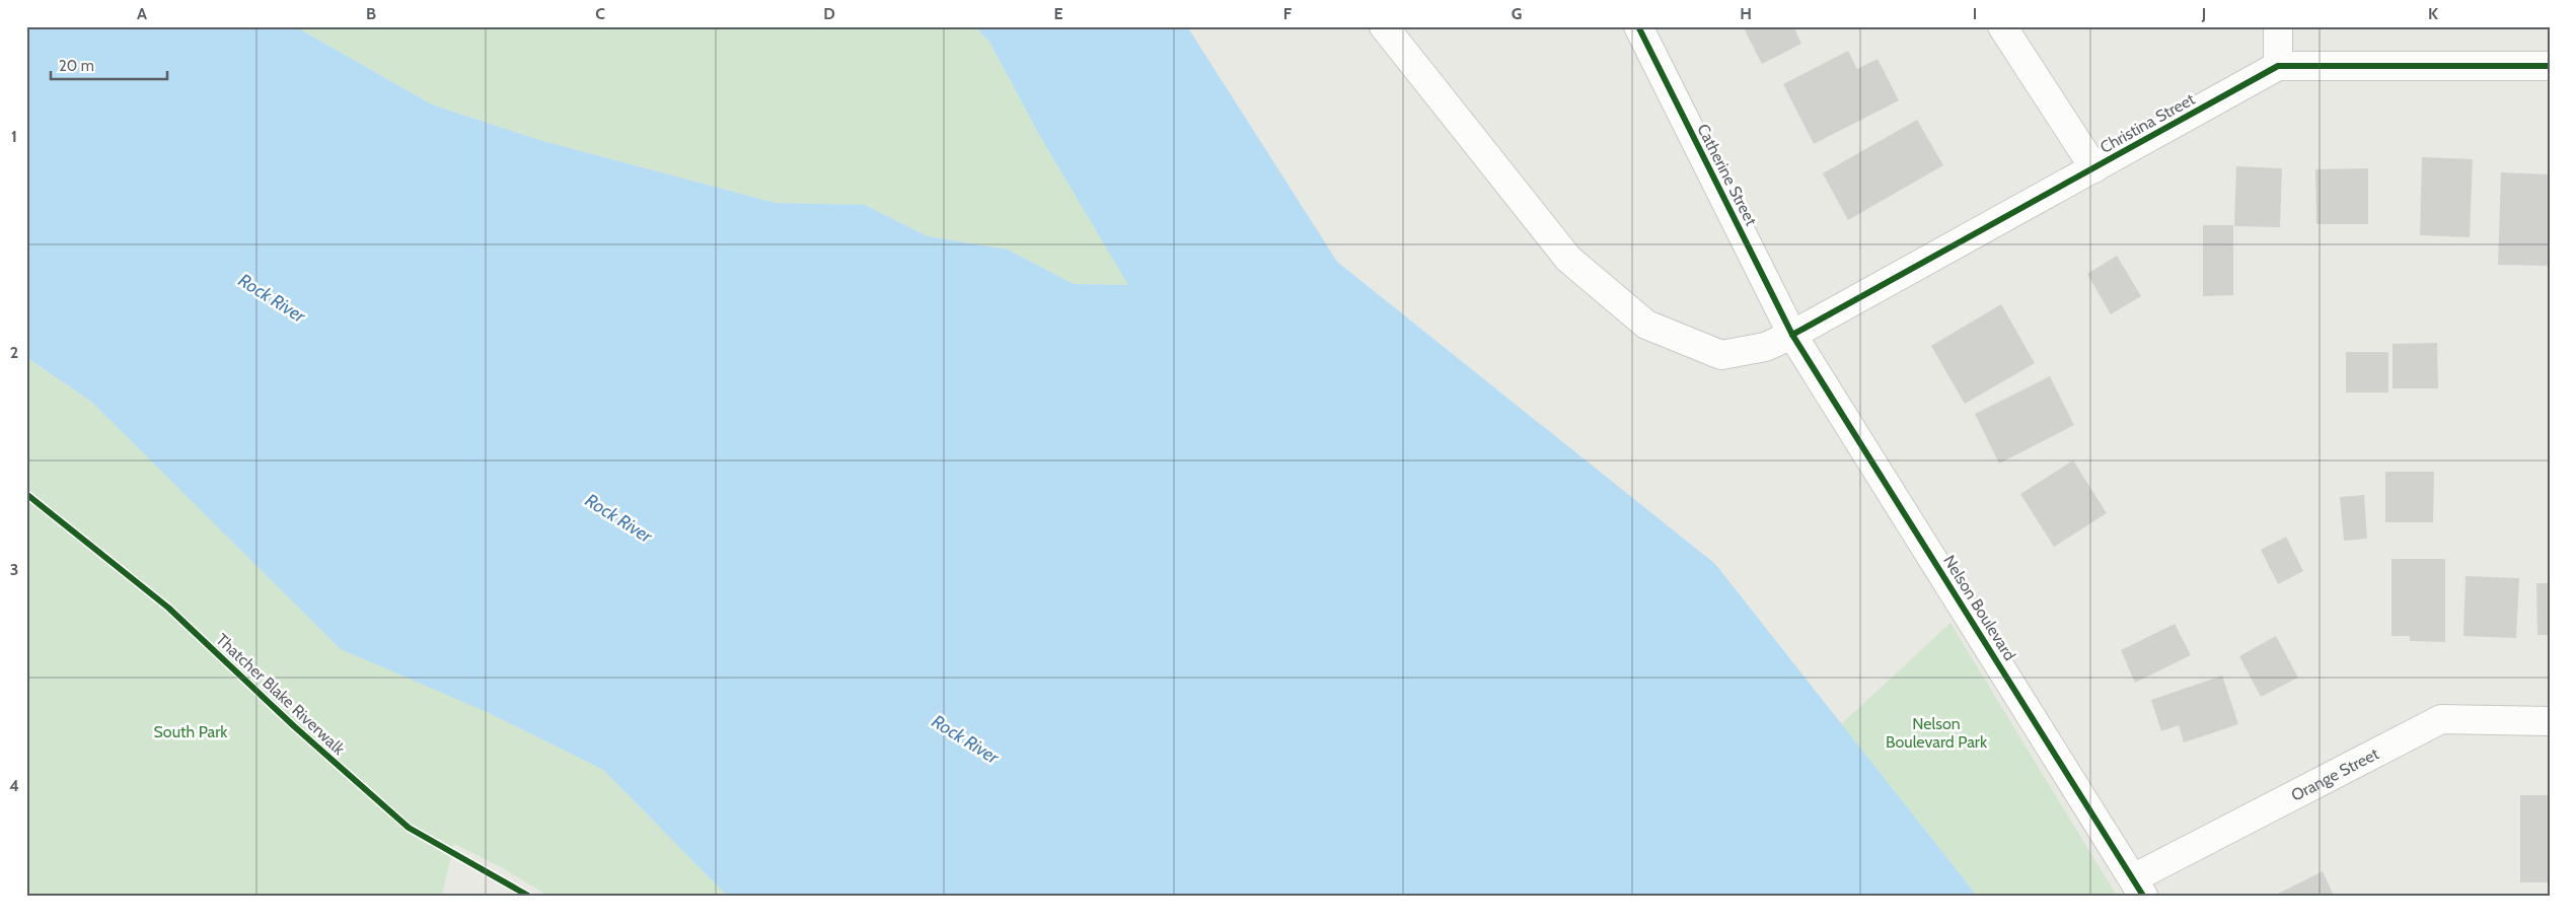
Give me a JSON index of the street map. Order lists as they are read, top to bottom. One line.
{"streets":{"street":["Christina Street","Catherine Street","Nelson Boulevard","Orange Street"],"cycle path":["Thatcher Blake Riverwalk"]},"crossings":[["Christina Street","Catherine Street"],["Christina Street","Nelson Boulevard"],["Catherine Street","Nelson Boulevard"],["Nelson Boulevard","Orange Street"]],"water":["Rock River"],"parks":["Nelson Boulevard Park","South Park"],"scale_bar":"20 m","grid":{"columns":["A","B","C","D","E","F","G","H","I","J","K"],"rows":["1","2","3","4"]}}
